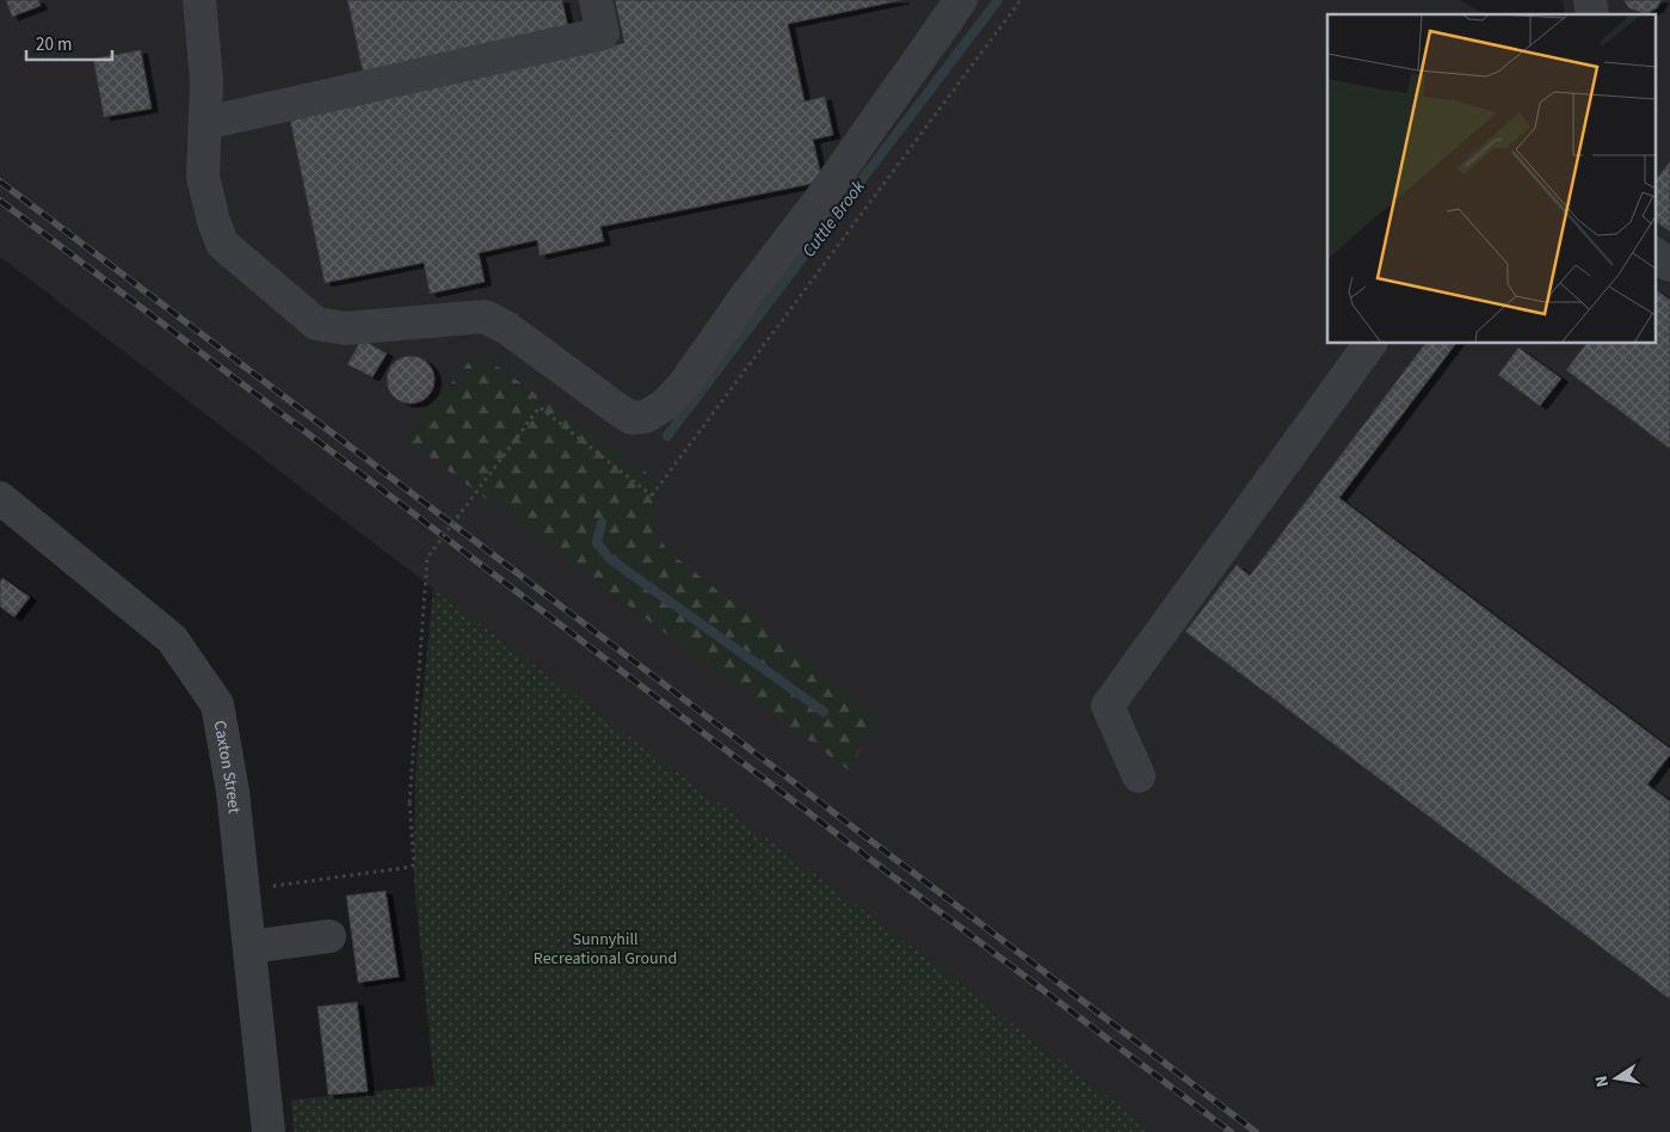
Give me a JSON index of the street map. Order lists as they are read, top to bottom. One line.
{"streets":{"street":["Caxton Street"]},"water":["Cuttle Brook"],"parks":["Sunnyhill Recreational Ground"],"scale_bar":"20 m","north":"left"}
